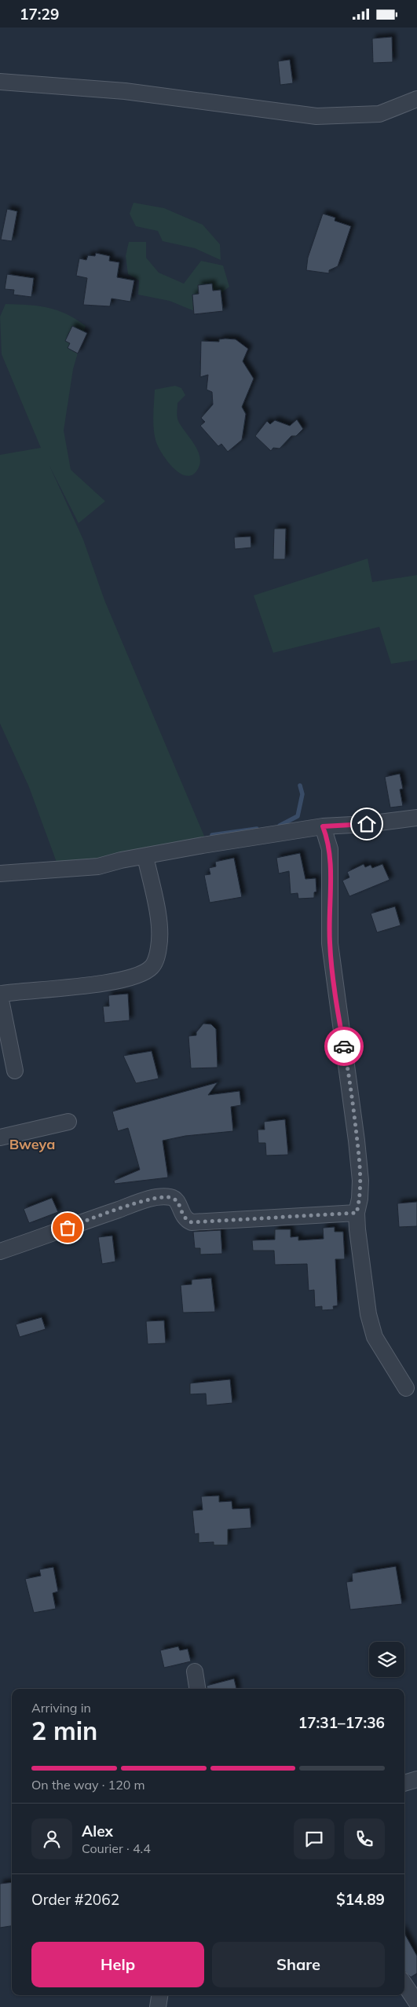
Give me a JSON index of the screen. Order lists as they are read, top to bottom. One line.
{"districts":["Bweya"],"page":{"status":"17:29","heading":["2 min","Arriving in","17:31–17:36"],"panel":["Alex","Courier · 4.4","Order #2062","$14.89"],"bar":"On the way · 120 m","buttons":["Help","Share"]}}
